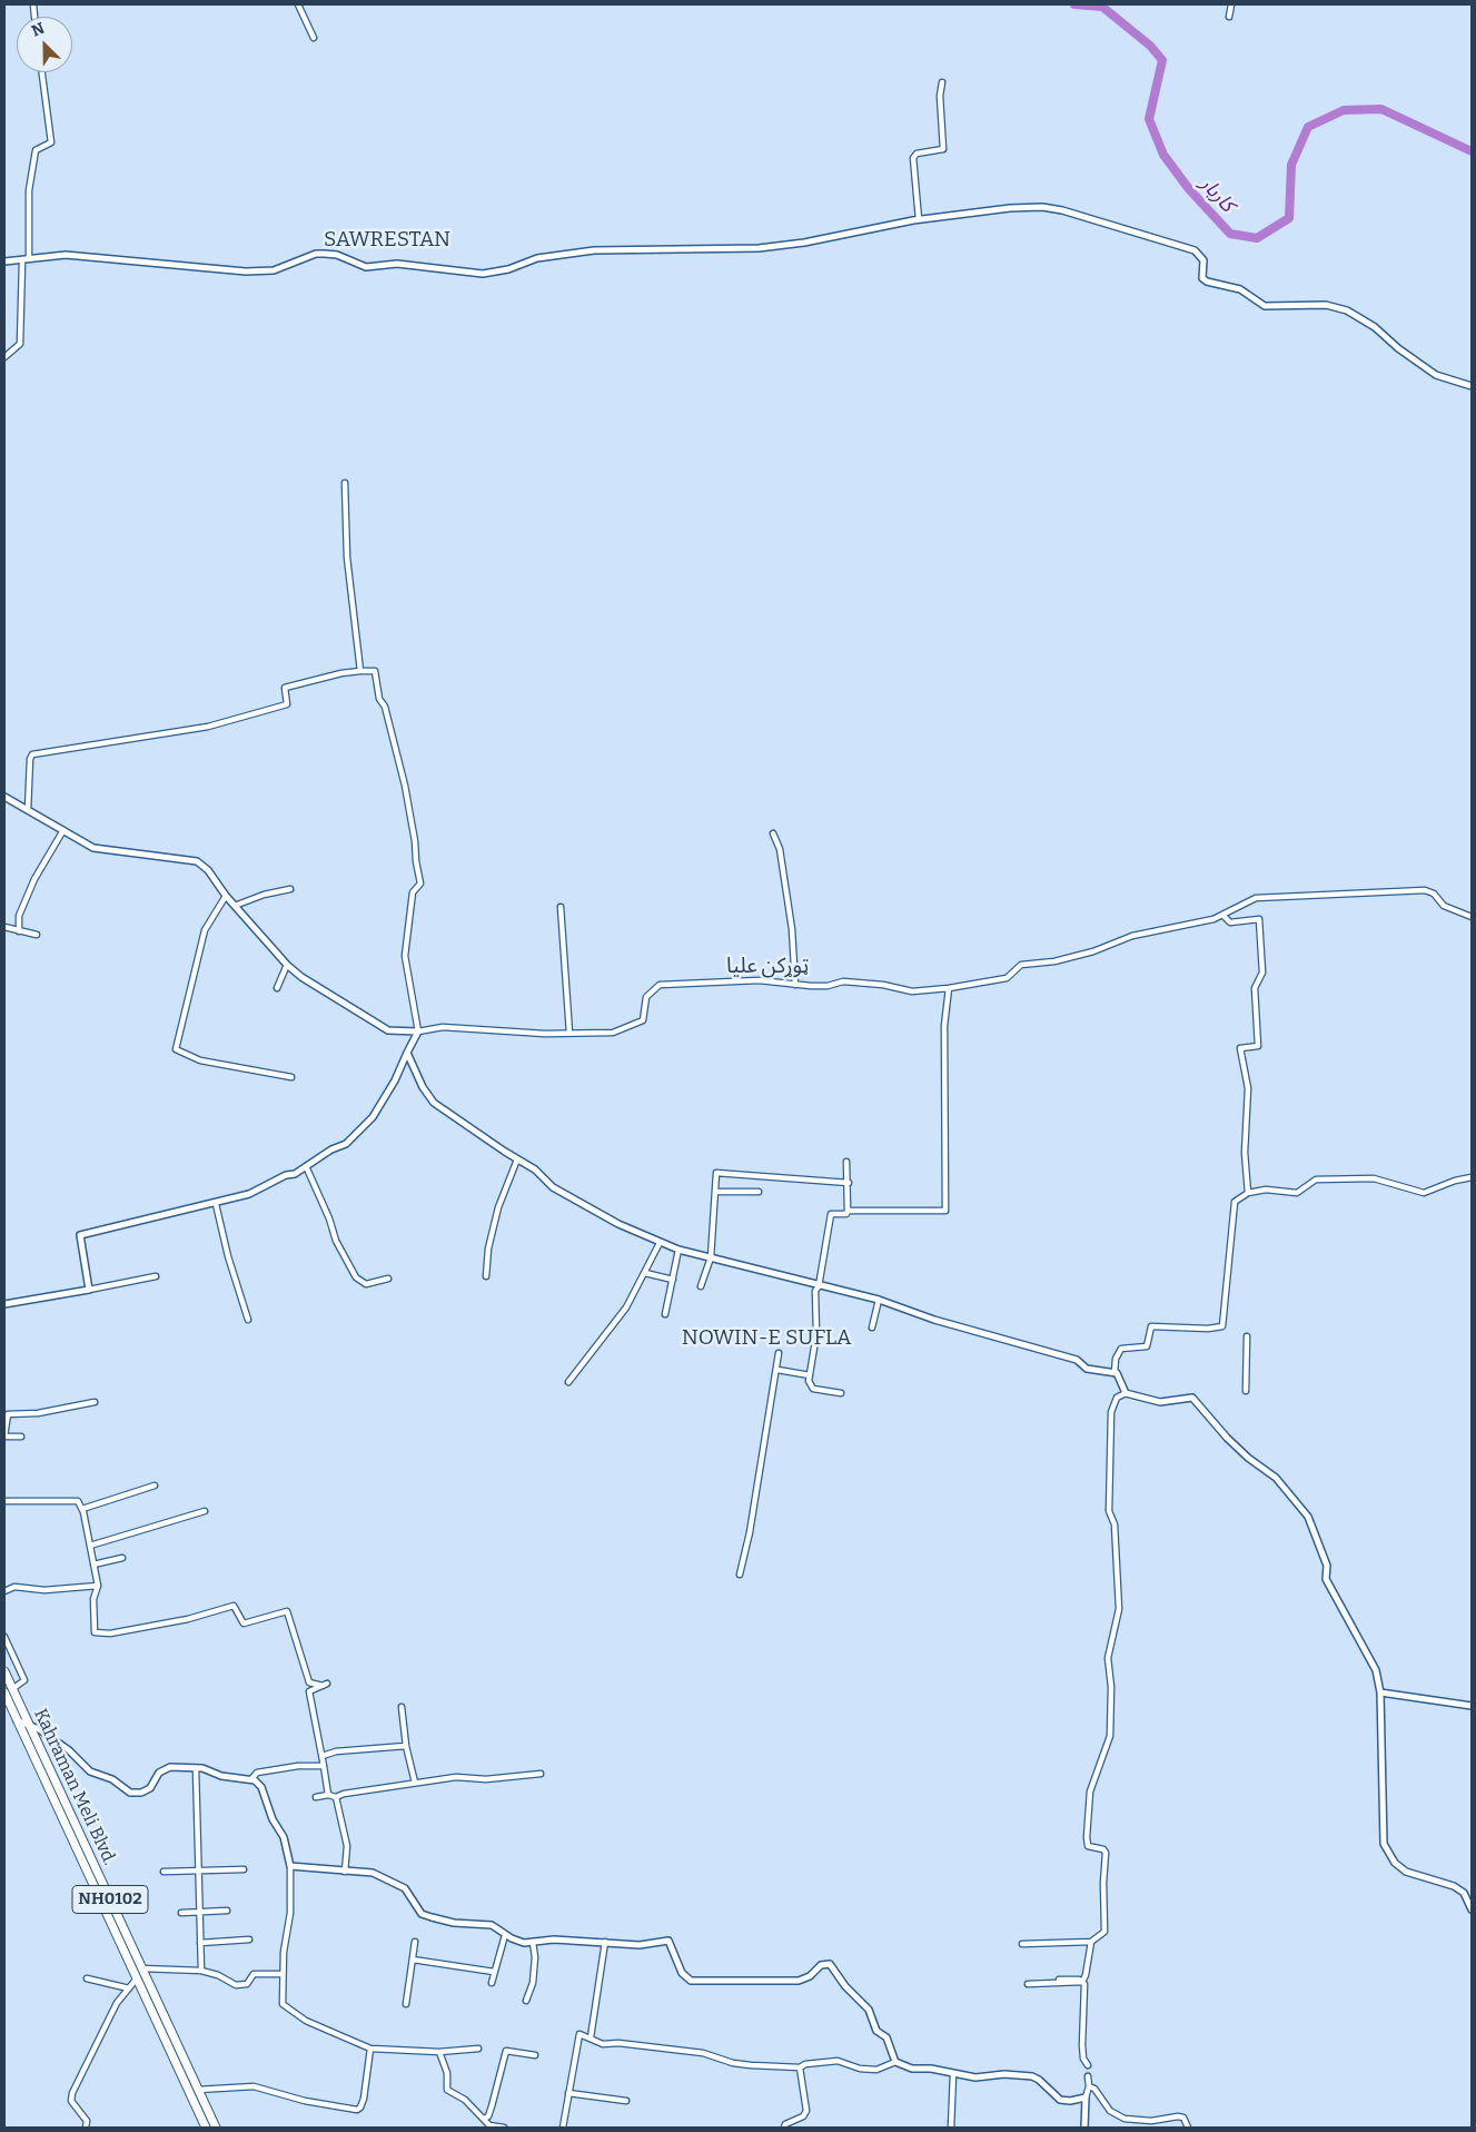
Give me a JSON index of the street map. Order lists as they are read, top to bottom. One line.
{"streets":{"highway":["Kahraman Meli Blvd.","NH0102"]},"districts":["SAWRESTAN","ټوړکن علیا","NOWIN-E SUFLA"],"water":["کاربار"],"north":"top left"}
